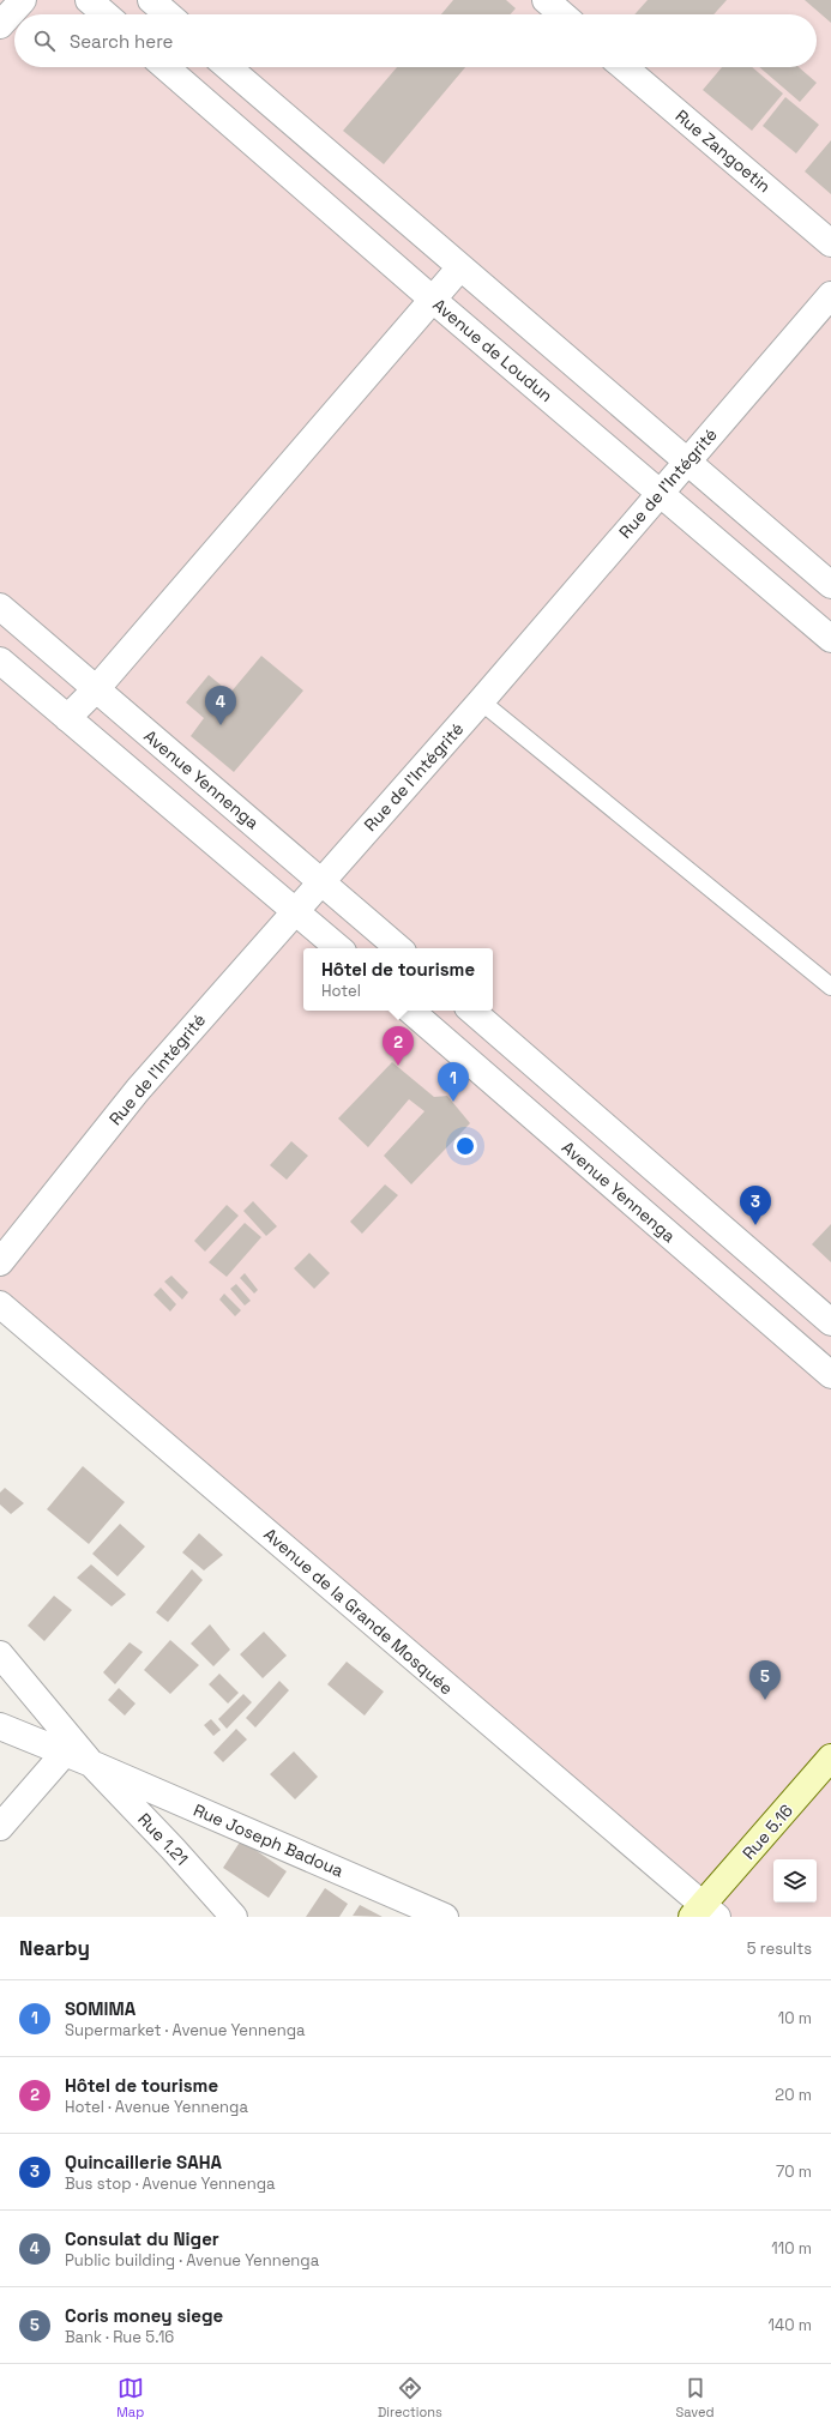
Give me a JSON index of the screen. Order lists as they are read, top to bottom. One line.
{"streets":{"main road":["Rue 5.16"],"street":["Rue Zangoetin","Avenue de Loudun","Rue de l'Intégrité","Avenue Yennenga","Avenue de la Grande Mosquée","Rue 1.21","Rue Joseph Badoua"]},"crossings":[["Avenue de Loudun","Rue de l'Intégrité"],["Rue de l'Intégrité","Avenue Yennenga"],["Avenue de la Grande Mosquée","Rue 5.16"],["Rue 1.21","Rue Joseph Badoua"]],"page":{"search":"Search here","pins":["4","2","1","3","5"],"popup":["Hôtel de tourisme","Hotel"],"heading":["Nearby","5 results"],"list":[{"mark":"1","name":"SOMIMA","note":"Supermarket · Avenue Yennenga","value":"10 m"},{"mark":"2","name":"Hôtel de tourisme","note":"Hotel · Avenue Yennenga","value":"20 m"},{"mark":"3","name":"Quincaillerie SAHA","note":"Bus stop · Avenue Yennenga","value":"70 m"},{"mark":"4","name":"Consulat du Niger","note":"Public building · Avenue Yennenga","value":"110 m"},{"mark":"5","name":"Coris money siege","note":"Bank · Rue 5.16","value":"140 m"}],"nav":["Map","Directions","Saved"]}}
